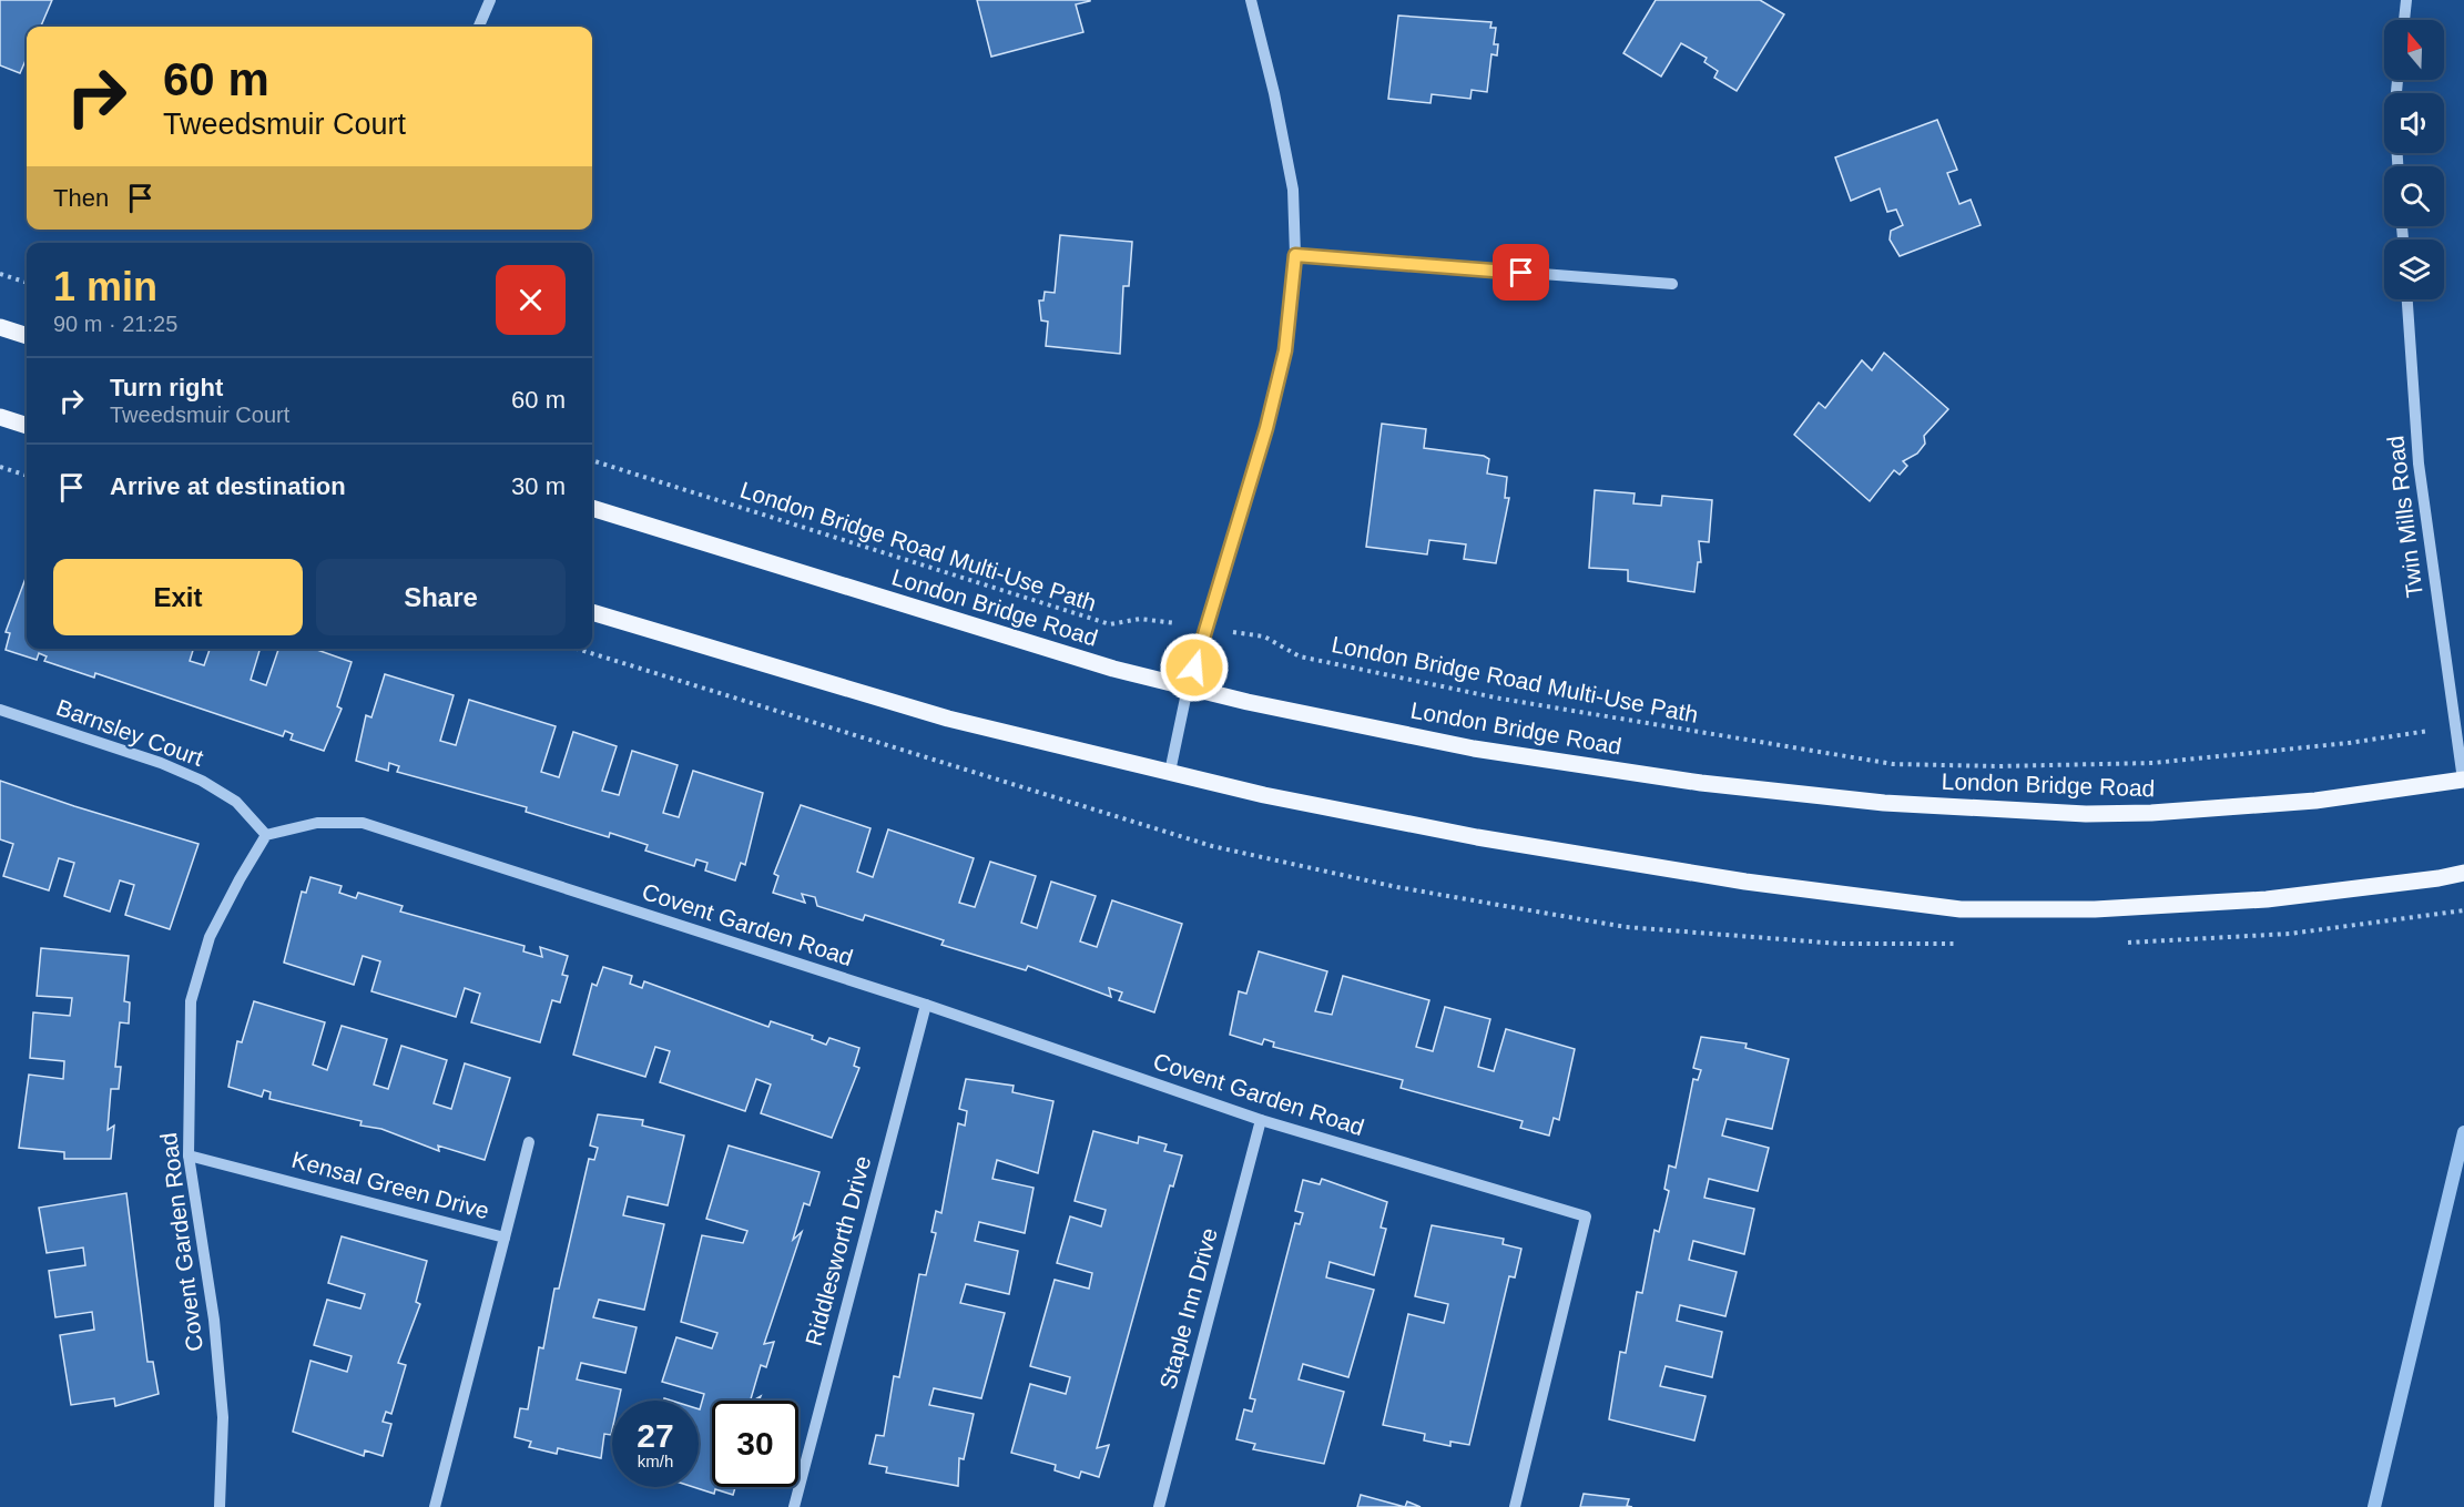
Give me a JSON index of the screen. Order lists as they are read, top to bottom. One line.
{"streets":{"main road":["London Bridge Road"],"street":["Twin Mills Road","Barnsley Court","Covent Garden Road","Kensal Green Drive","Riddlesworth Drive","Staple Inn Drive"],"path":["London Bridge Road Multi-Use Path"]},"crossings":[["Twin Mills Road","London Bridge Road Multi-Use Path"],["Twin Mills Road","London Bridge Road"],["Barnsley Court","Covent Garden Road"],["Covent Garden Road","Kensal Green Drive"],["Covent Garden Road","Riddlesworth Drive"],["Covent Garden Road","Staple Inn Drive"]],"north":"top","page":{"turn":["60 m","Tweedsmuir Court"],"then":"Then","heading":["1 min","90 m · 21:25"],"list":[{"name":"Turn right","note":"Tweedsmuir Court","value":"60 m"},{"name":"Arrive at destination","value":"30 m"}],"buttons":["Exit","Share"],"speed":"27 km/h","limit":"30"}}
